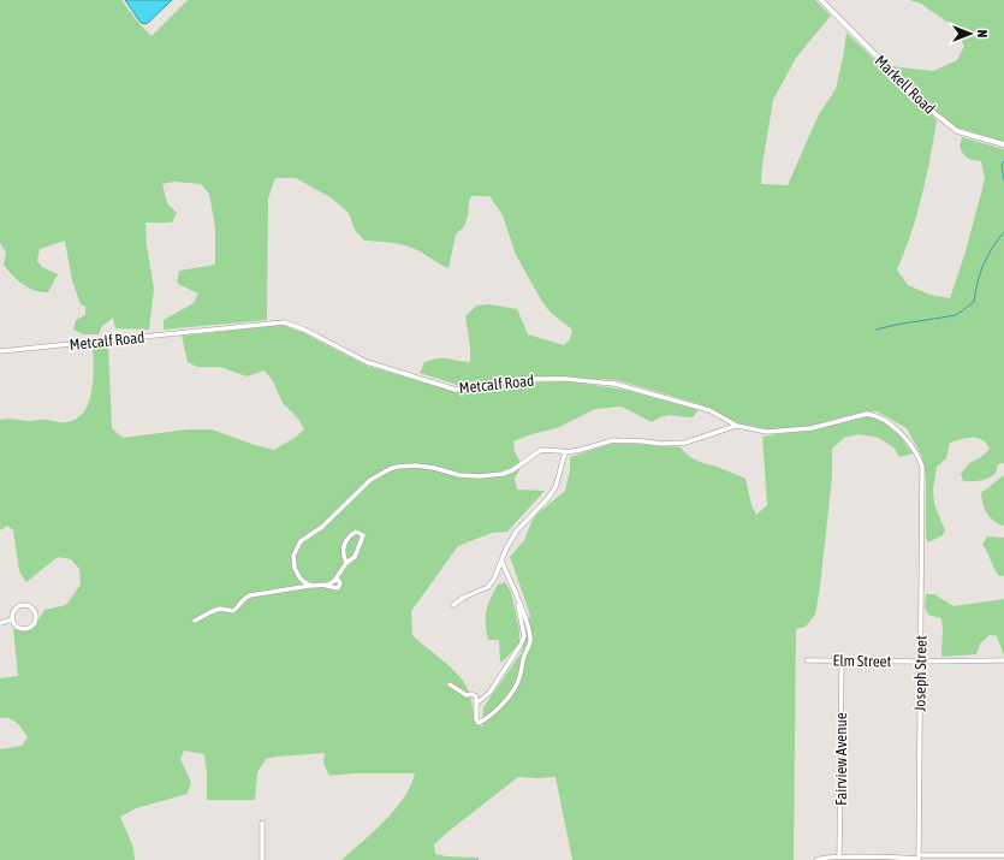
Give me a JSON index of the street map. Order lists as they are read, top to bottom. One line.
{"streets":{"street":["Markell Road","Metcalf Road","Elm Street","Joseph Street","Fairview Avenue"]},"crossings":[["Metcalf Road","Joseph Street"],["Elm Street","Joseph Street"],["Elm Street","Fairview Avenue"]],"north":"right"}
